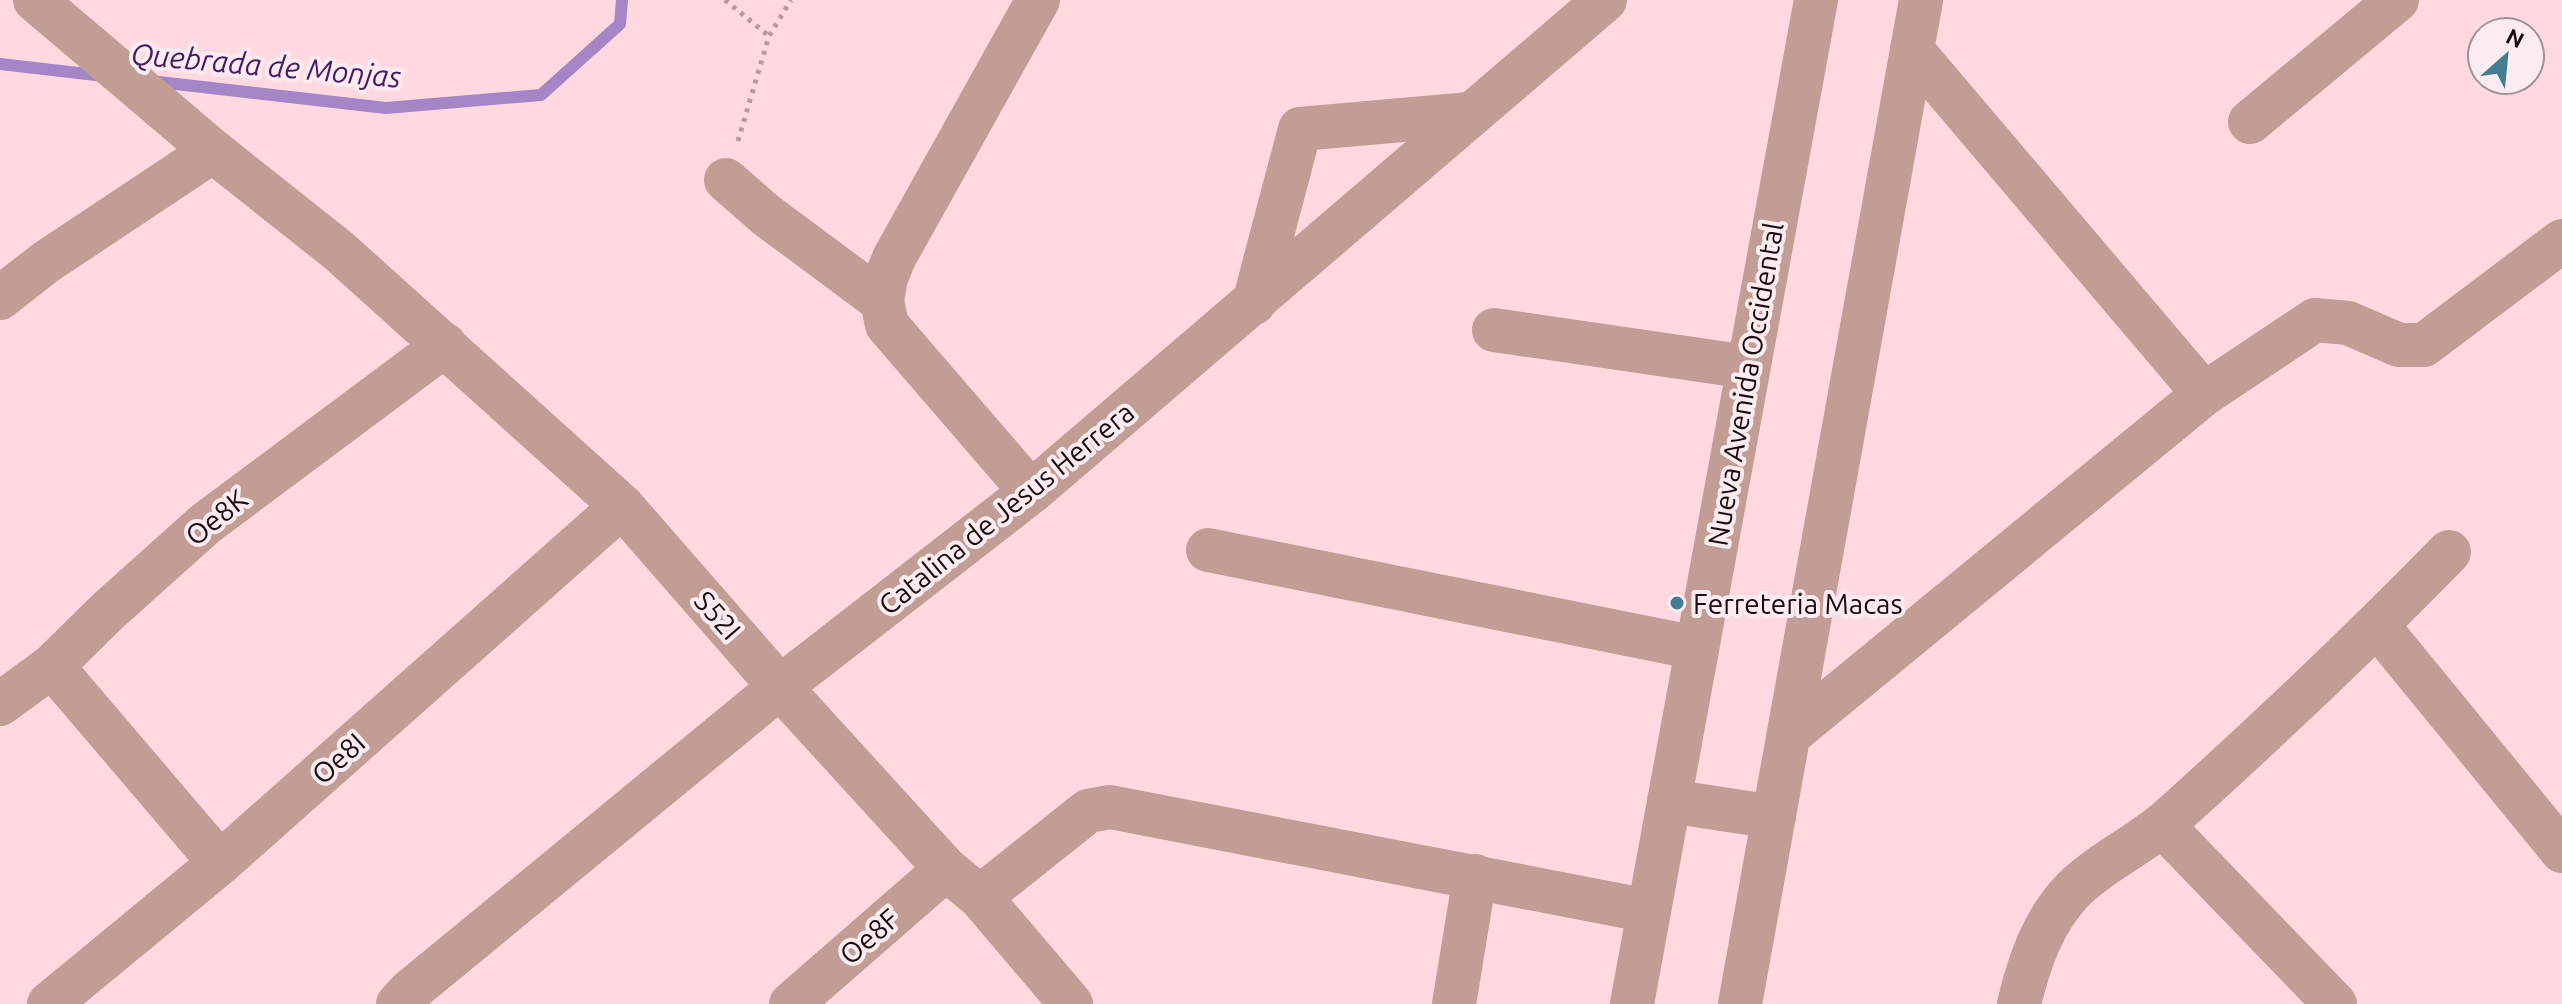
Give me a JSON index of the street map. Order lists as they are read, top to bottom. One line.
{"streets":{"street":["Nueva Avenida Occidental","Catalina de Jesus Herrera","Oe8K","S52I","Oe8I","Oe8F"]},"crossings":[["Catalina de Jesus Herrera","S52I"],["Oe8K","S52I"],["S52I","Oe8I"],["S52I","Oe8F"]],"water":["Quebrada de Monjas"],"places":["Ferreteria Macas"],"north":"top right"}
